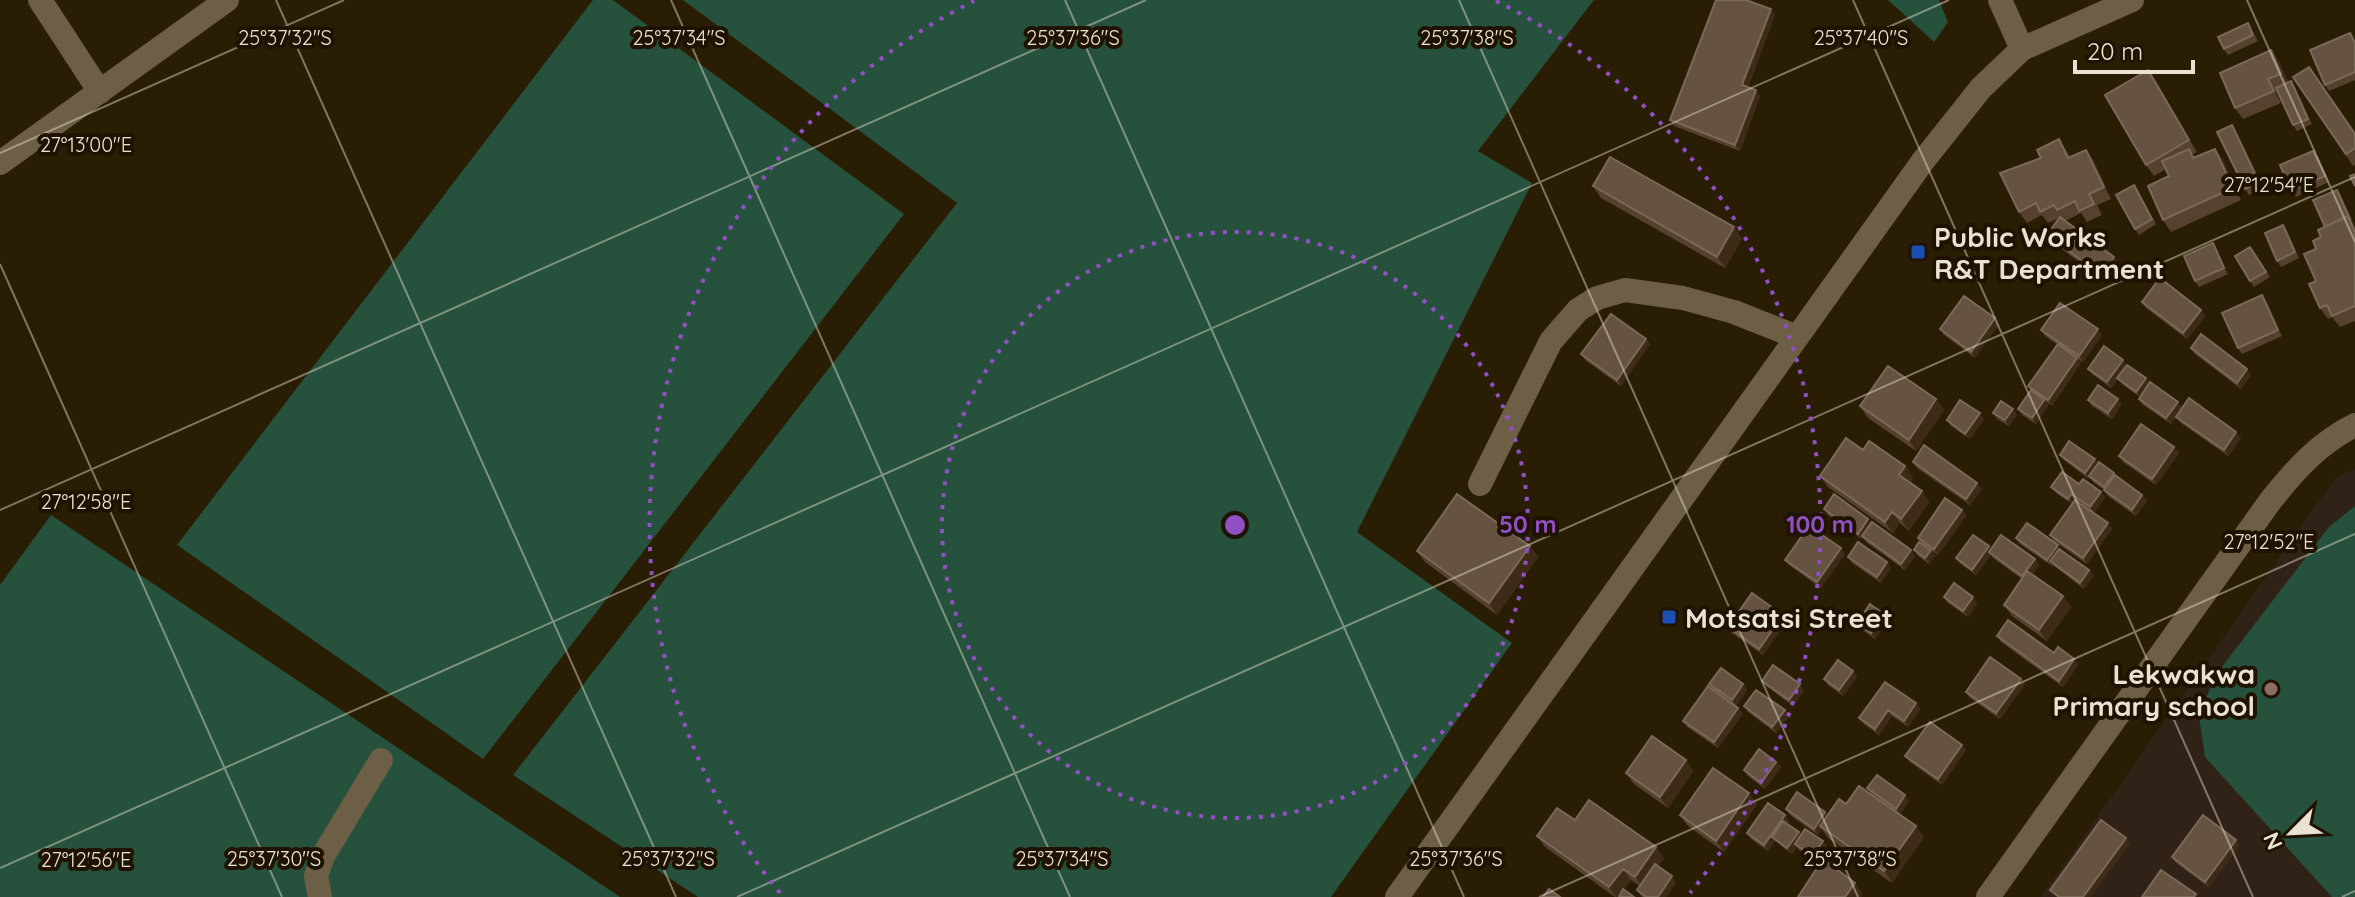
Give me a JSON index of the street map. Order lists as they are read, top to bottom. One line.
{"places":{"transit":["Public Works R&T Department","Motsatsi Street"],"other":["Lekwakwa Primary school"]},"scale_bar":"20 m","north":"bottom left","coordinates":["25°37'40\"S","25°37'32\"S","25°37'34\"S","25°37'36\"S","25°37'38\"S","27°13'00\"E","27°12'54\"E","27°12'58\"E","27°12'52\"E","25°37'30\"S","27°12'56\"E"],"rings":["50 m","100 m"]}
